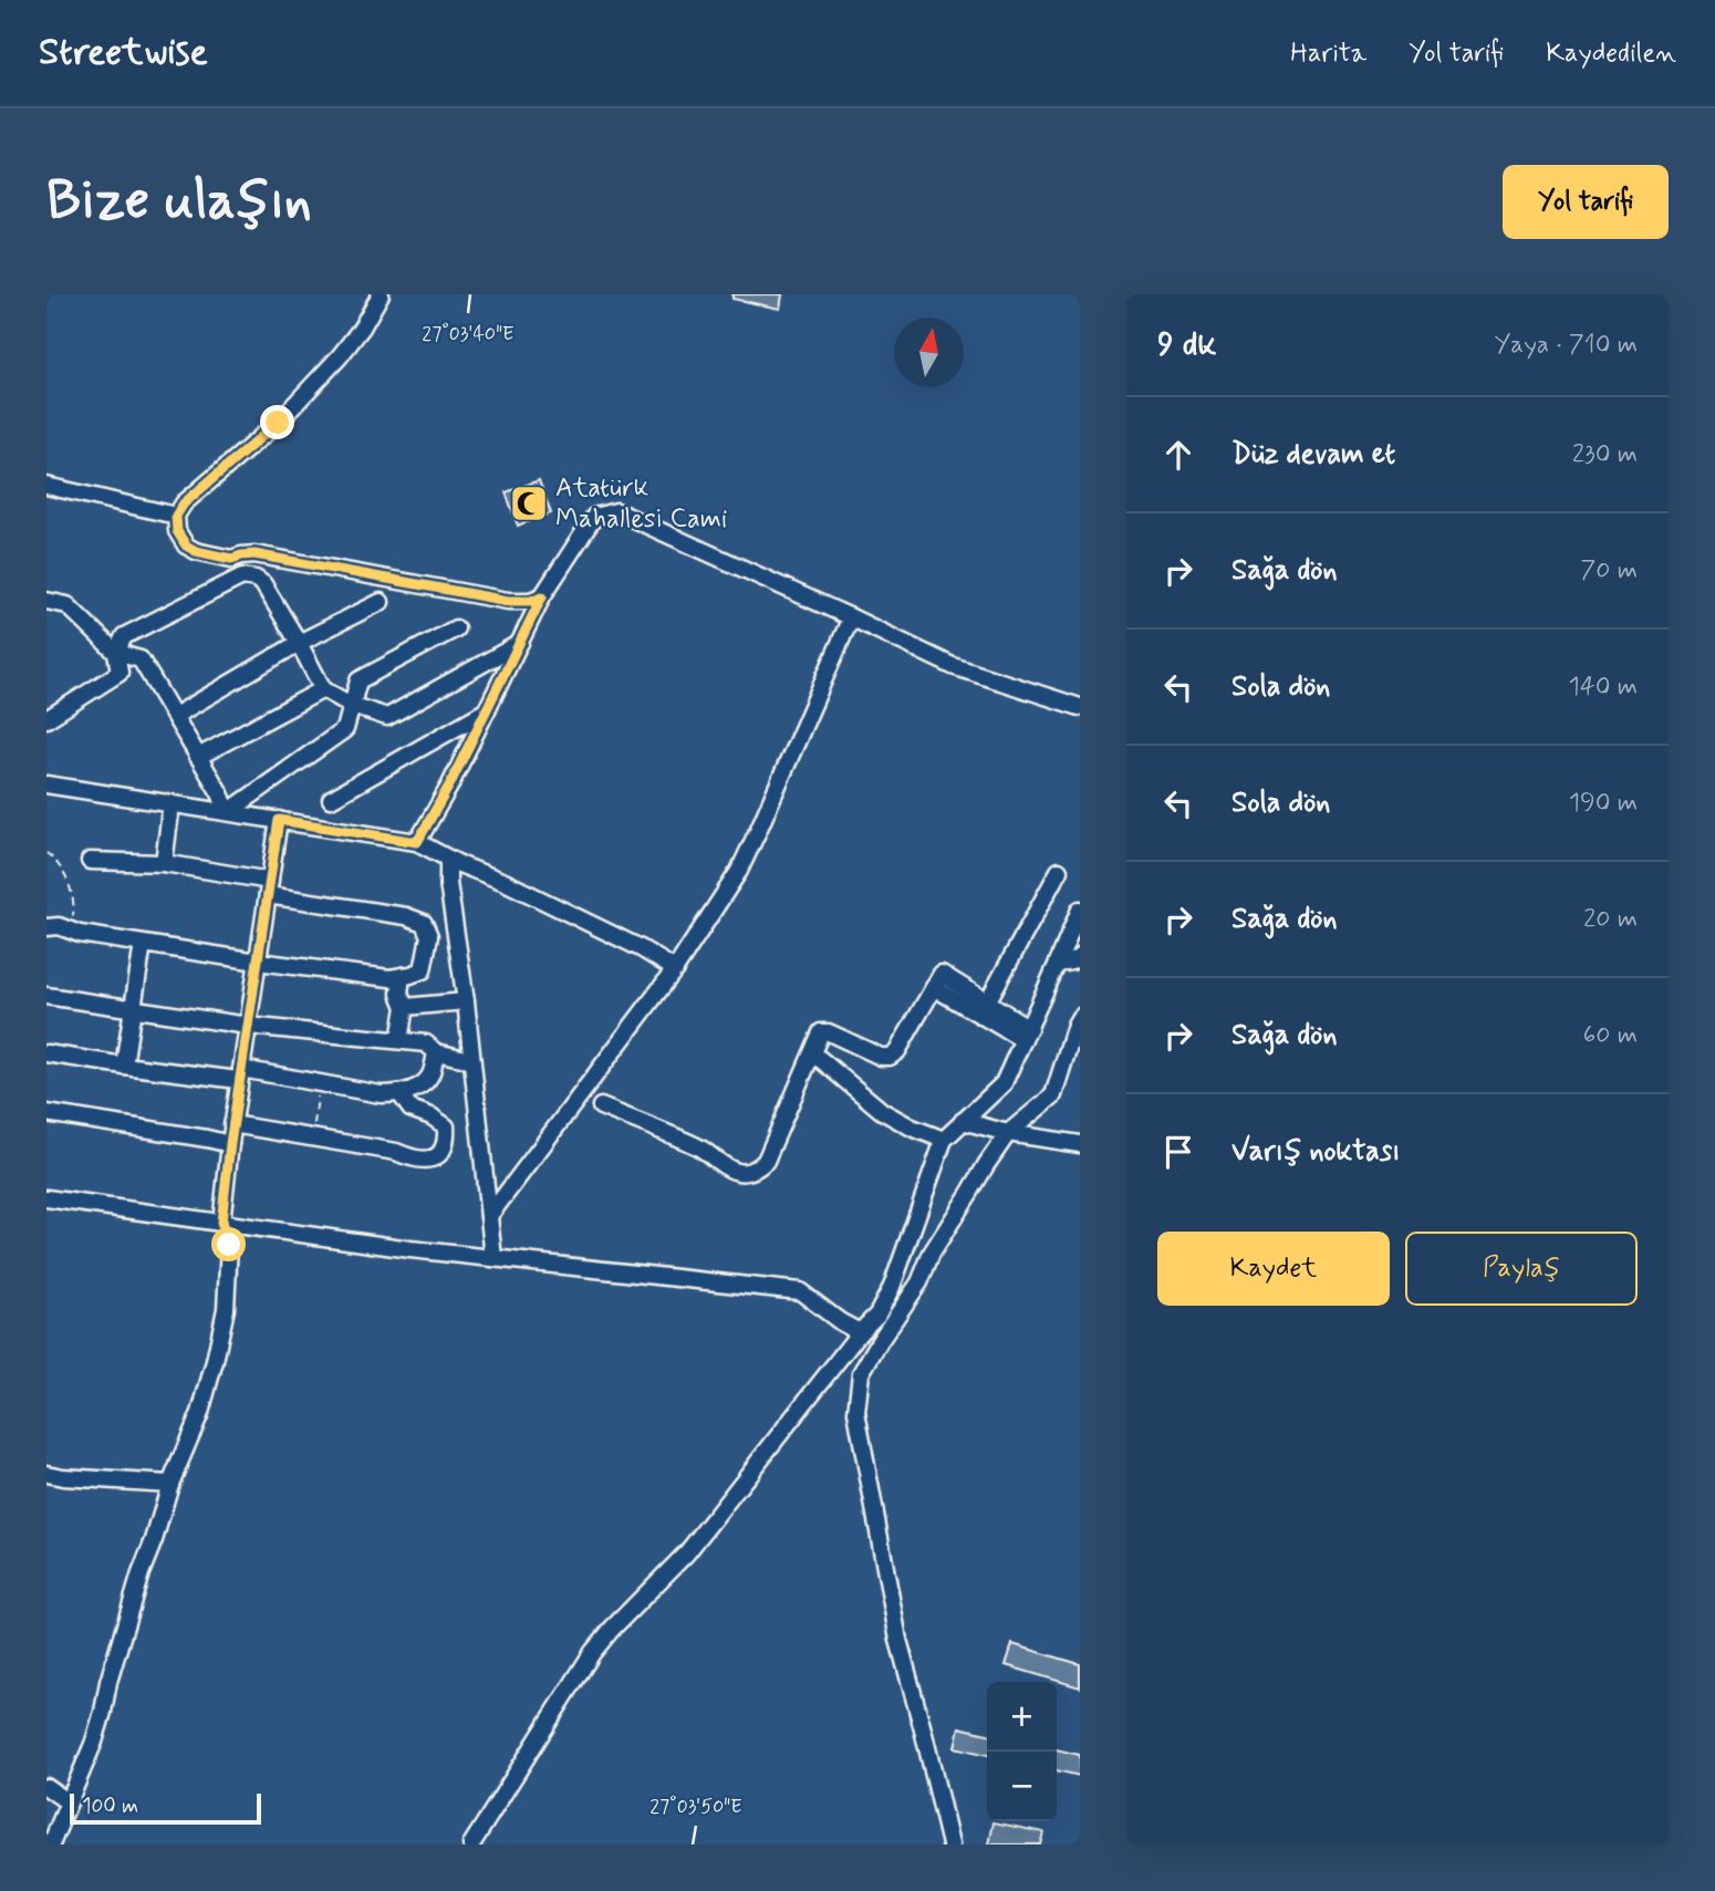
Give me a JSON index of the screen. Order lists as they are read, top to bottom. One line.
{"places":{"mosque":["Atatürk Mahallesi Cami"]},"scale_bar":"100 m","north":"top","page":{"header":"Streetwise","nav":["Harita","Yol tarifi","Kaydedilen"],"buttons":["Yol tarifi",["Kaydet","Paylaş"]],"title":"Bize ulaşın","heading":["9 dk","Yaya · 710 m"],"list":[["Düz devam et","230 m"],["Sağa dön","70 m"],["Sola dön","140 m"],["Sola dön","190 m"],["Sağa dön","20 m"],["Sağa dön","60 m"],"Varış noktası"],"map_buttons":["+","−"],"scale":"100 m"},"coordinates":["27°03'40\"E","27°03'50\"E"]}
